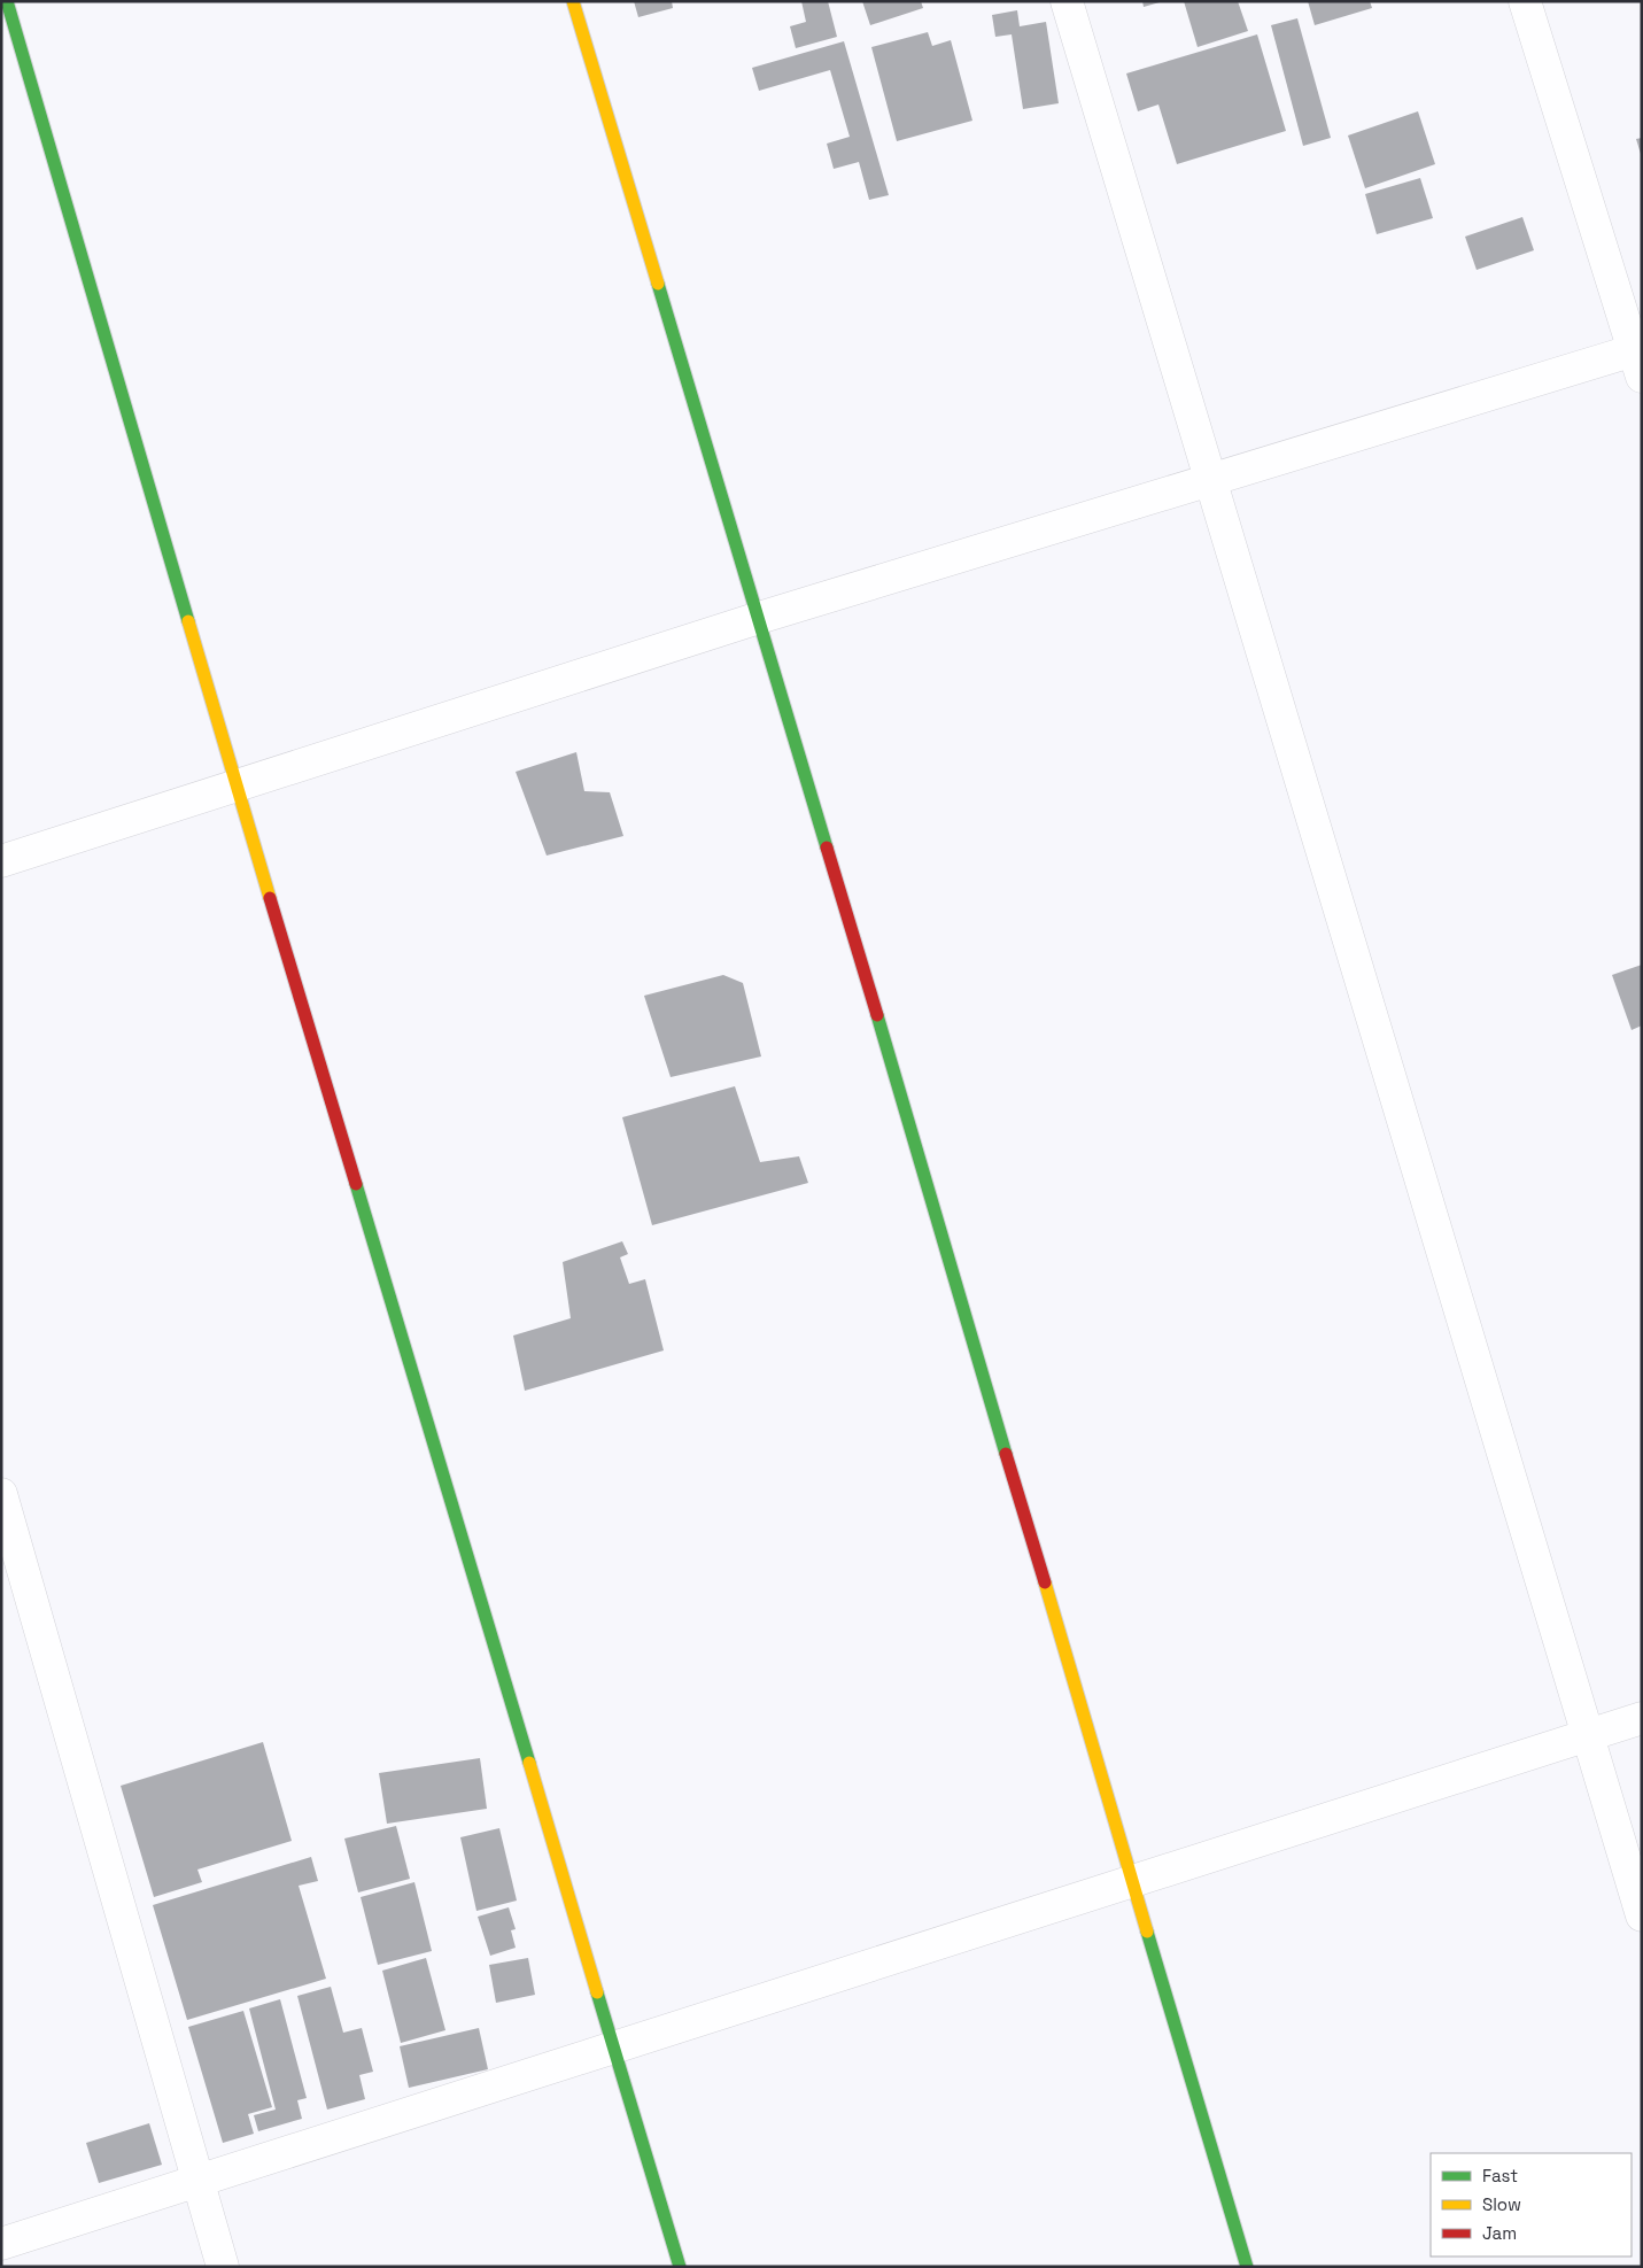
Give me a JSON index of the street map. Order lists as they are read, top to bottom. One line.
{"legend":["Fast","Slow","Jam"]}
